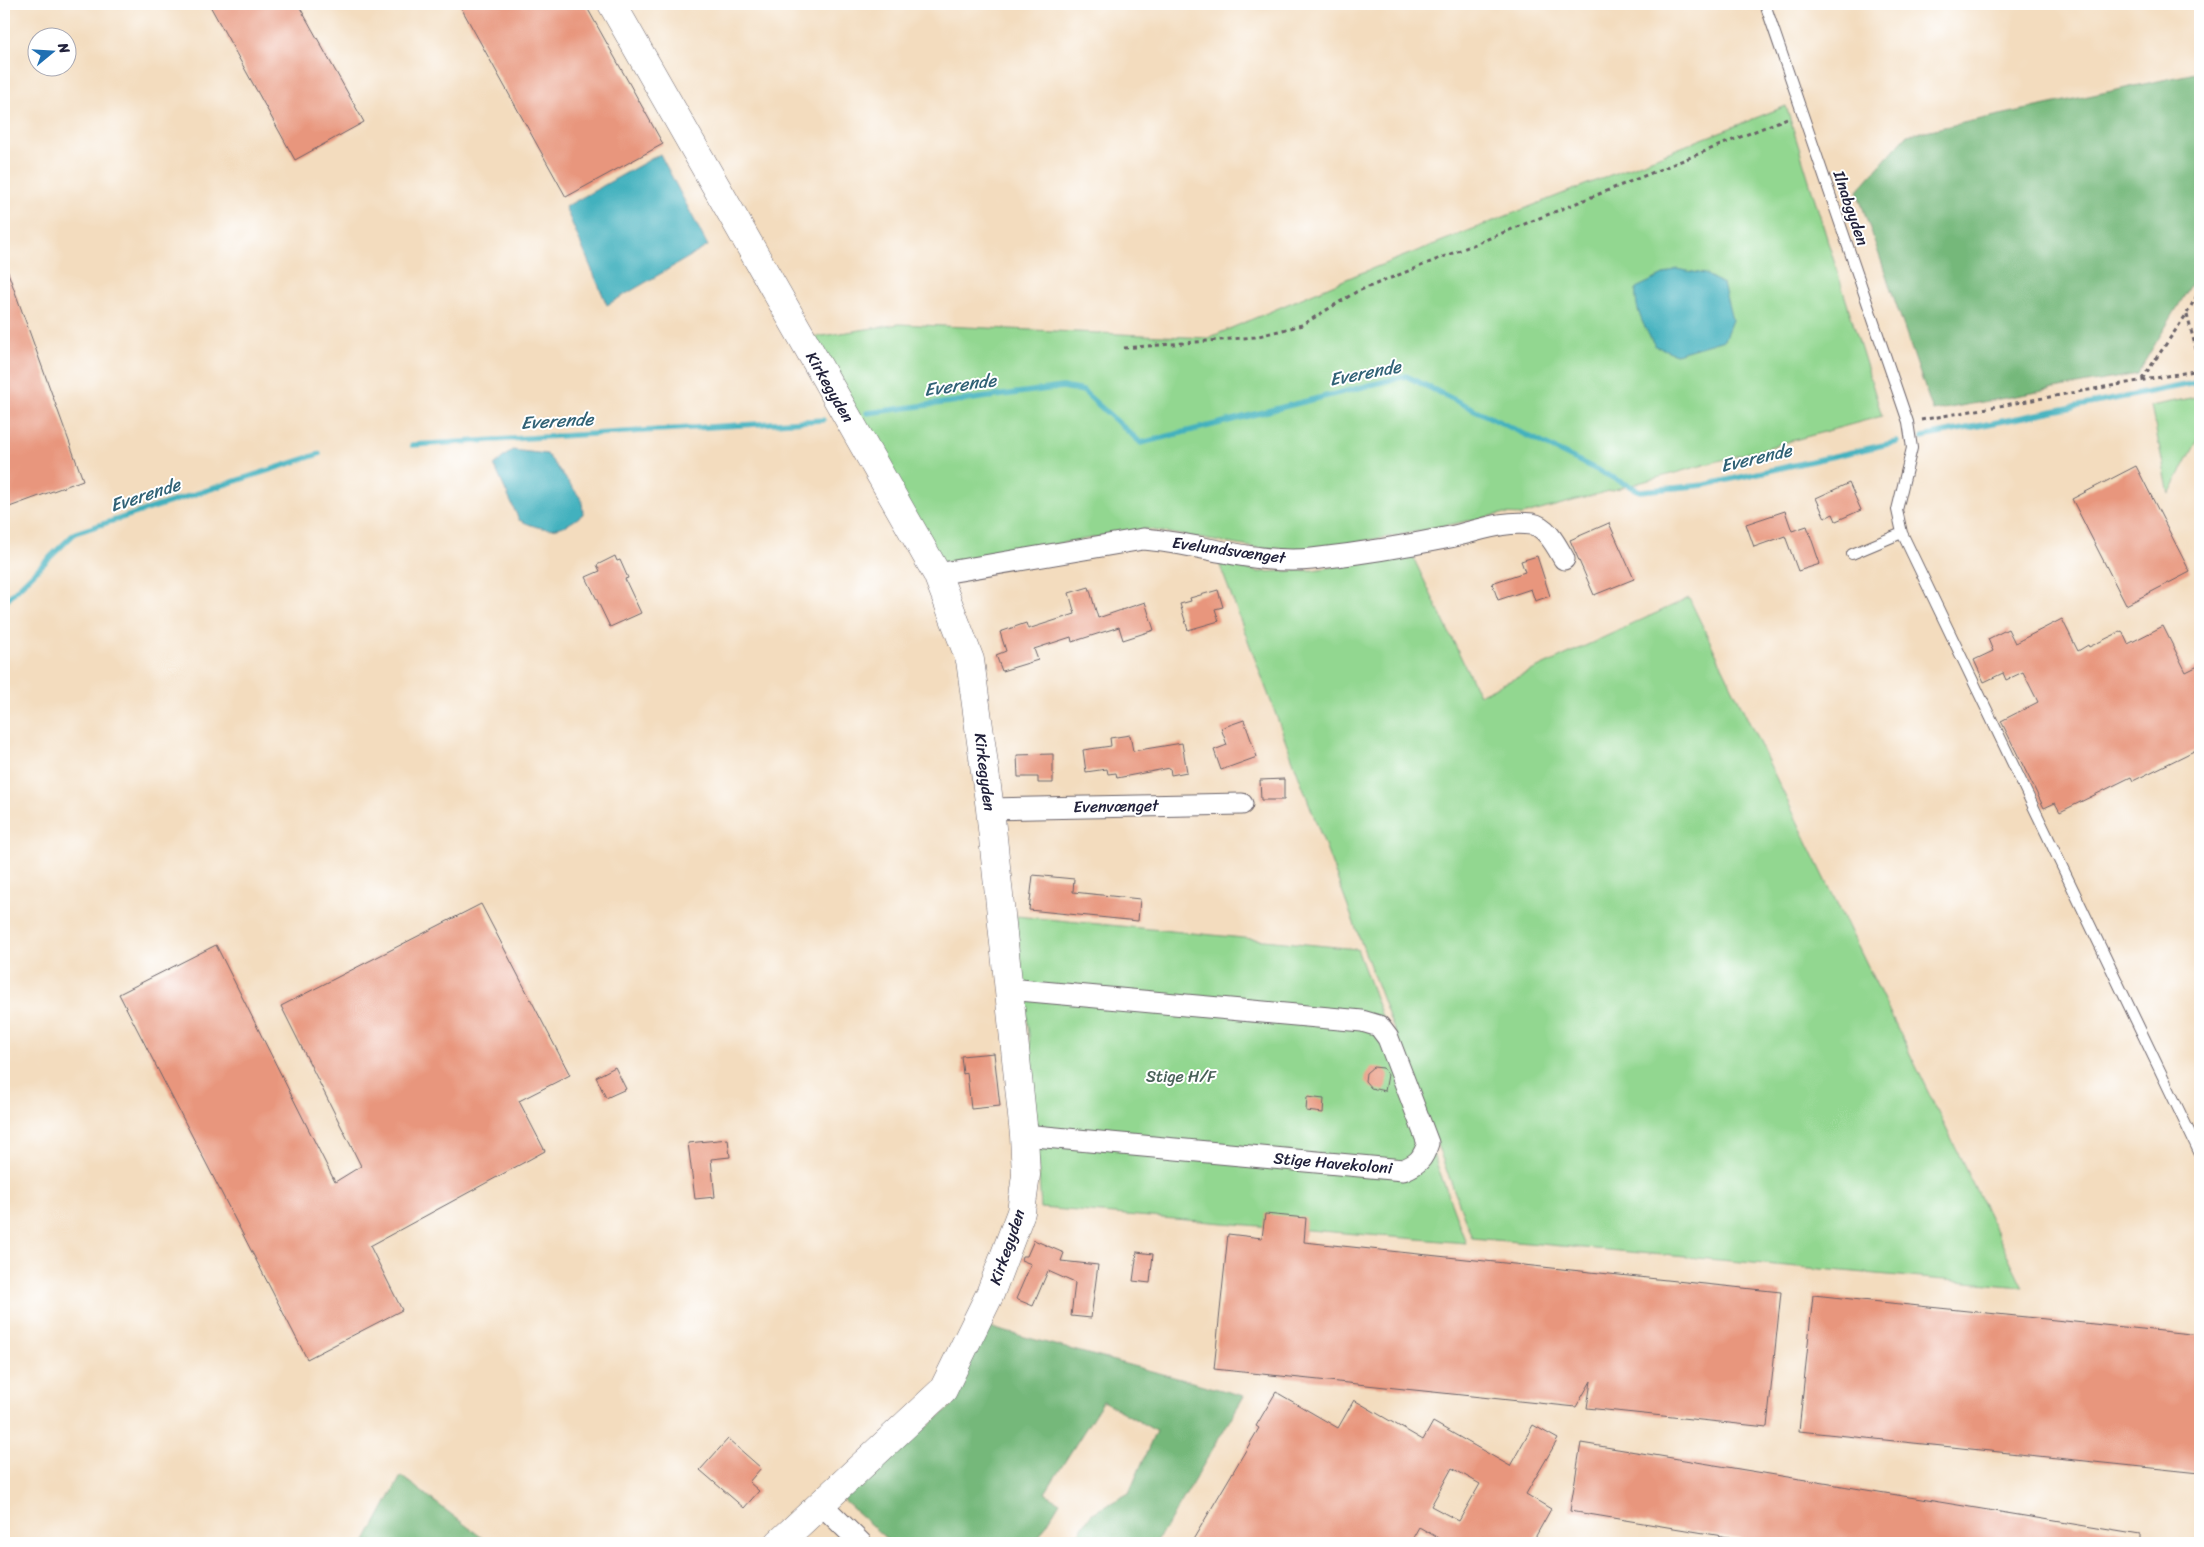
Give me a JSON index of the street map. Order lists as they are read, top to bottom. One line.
{"streets":{"street":["Kirkegyden","Evelundsvænget","Evenvænget","Stige Havekoloni"],"lane":["Ilnabgyden"]},"crossings":[["Kirkegyden","Evelundsvænget"],["Kirkegyden","Evenvænget"],["Kirkegyden","Stige Havekoloni"]],"water":["Everende"],"parks":["Stige H/F"],"north":"right"}
